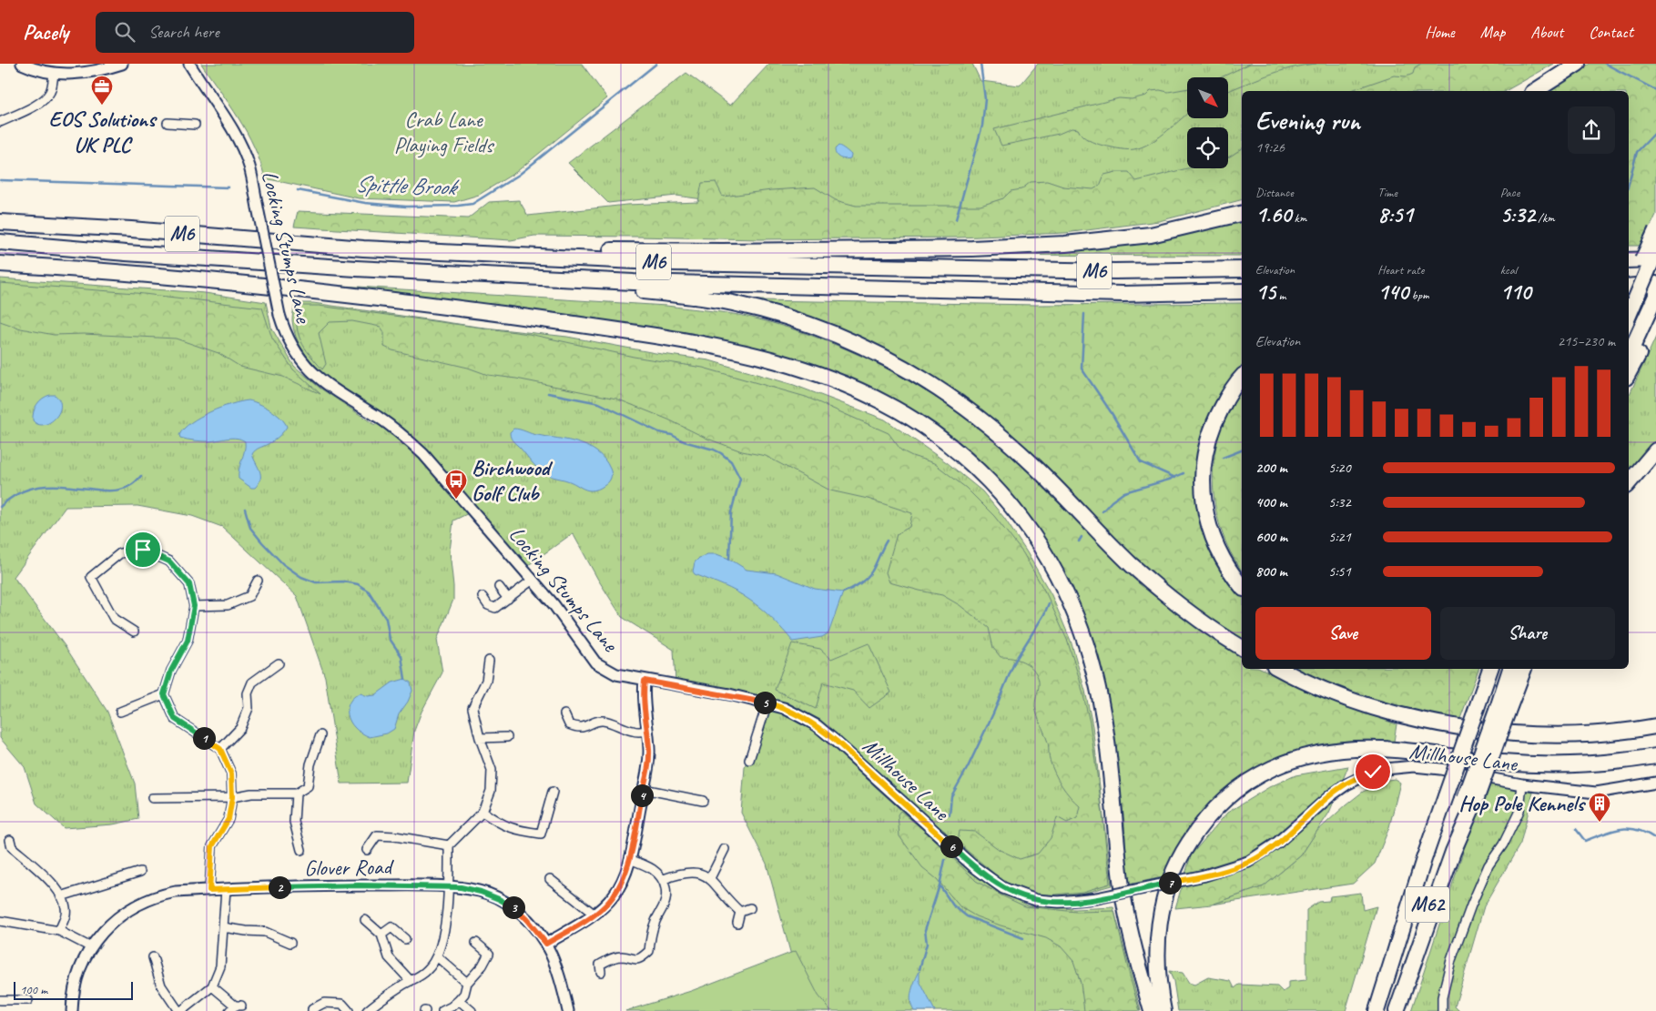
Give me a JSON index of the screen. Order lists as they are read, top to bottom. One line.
{"streets":{"highway":["M6","M62"],"street":["Locking Stumps Lane","Millhouse Lane","Glover Road"]},"crossings":[["Locking Stumps Lane","Millhouse Lane"]],"water":["Spittle Brook"],"parks":["Crab Lane Playing Fields"],"places":{"office":["EOS Solutions UK PLC"],"bus stop":["Birchwood Golf Club"],"building":["Hop Pole Kennels"]},"scale_bar":"100 m","north":"bottom right","page":{"header":"Pacely","search":"Search here","nav":["Home","Map","About","Contact"],"heading":["Evening run","19:26"],"stats":[["Distance","1.60 km"],["Time","8:51"],["Pace","5:32 /km"],["Elevation","15 m"],["Heart rate","140 bpm"],["kcal","110"]],"chart":["Elevation","215–230 m"],"list":[{"name":"200 m","note":"5:20"},{"name":"400 m","note":"5:32"},{"name":"600 m","note":"5:21"},{"name":"800 m","note":"5:51"}],"buttons":["Save","Share"],"pins":["5","1","4","6","7","2","3"],"scale":"100 m"}}
